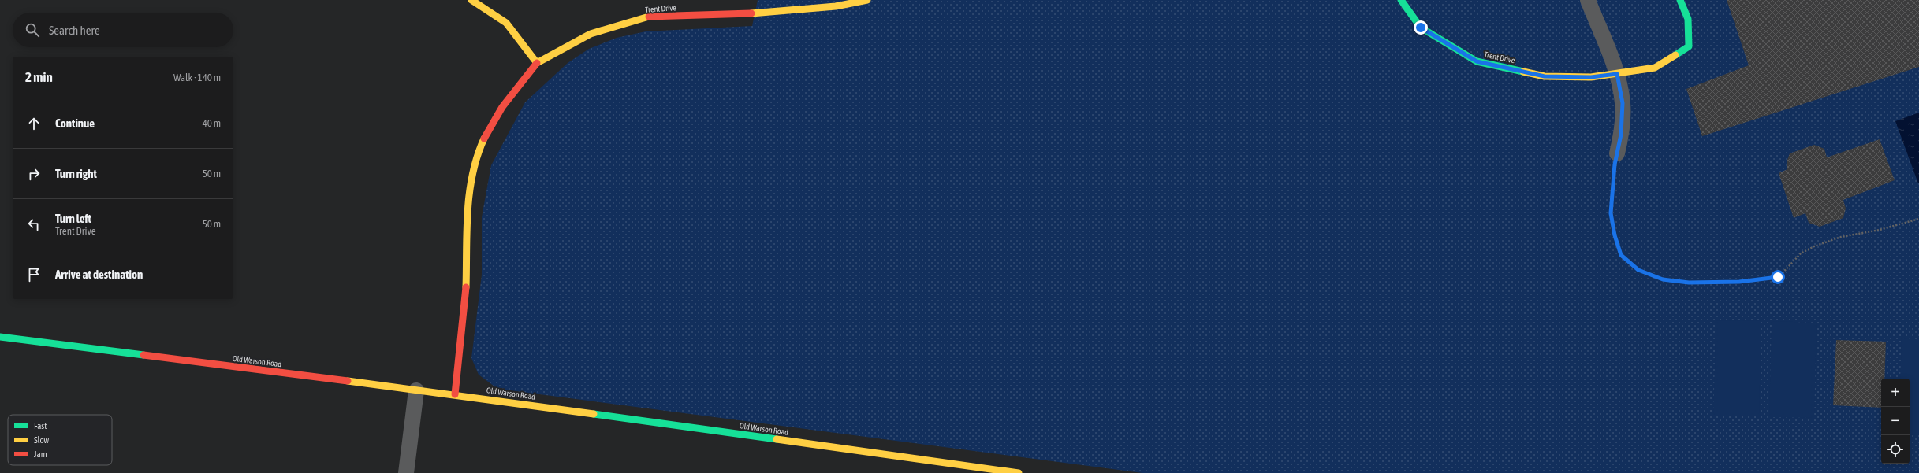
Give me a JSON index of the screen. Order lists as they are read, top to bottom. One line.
{"streets":{"street":["Trent Drive","Old Warson Road"]},"legend":["Fast","Slow","Jam"],"page":{"search":"Search here","heading":["2 min","Walk · 140 m"],"list":[["Continue","40 m"],["Turn right","50 m"],["Turn left","Trent Drive","50 m"],"Arrive at destination"],"map_buttons":["+","−"]}}
